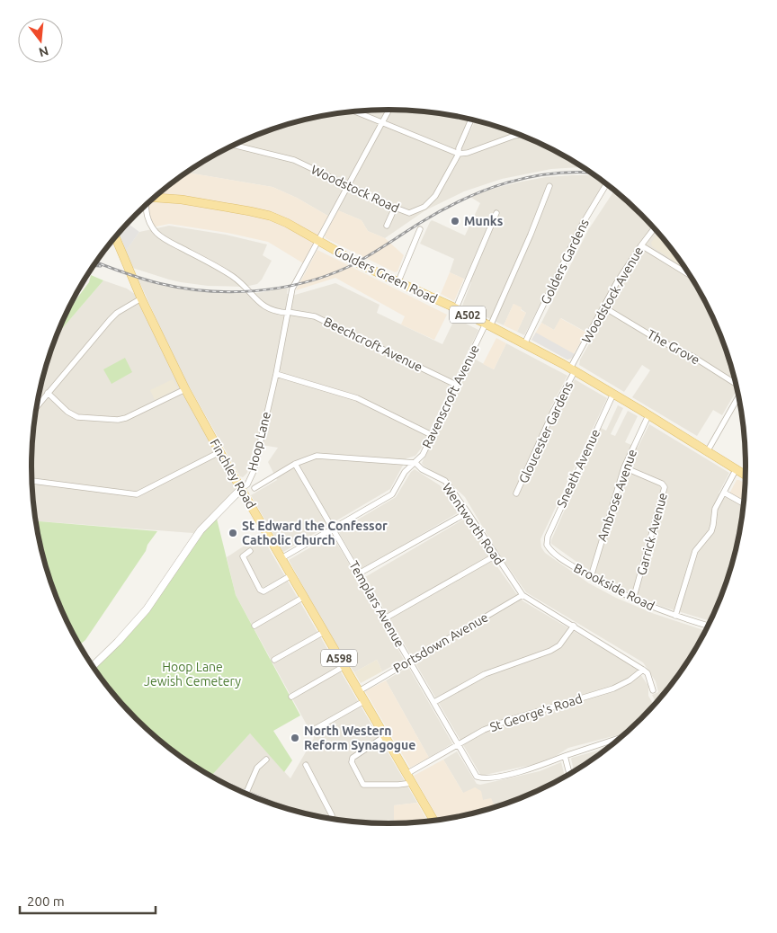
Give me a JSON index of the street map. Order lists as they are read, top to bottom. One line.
{"streets":{"main road":["Golders Green Road","A502","Finchley Road","A598"],"street":["Woodstock Road","Golders Gardens","Woodstock Avenue","Beechcroft Avenue","The Grove","Ravenscroft Avenue","Gloucester Gardens","Hoop Lane","Sneath Avenue","Ambrose Avenue","Wentworth Road","Garrick Avenue","Brookside Road","Templars Avenue","Portsdown Avenue","St George's Road"]},"crossings":[["Woodstock Road","Hoop Lane"],["Golders Gardens","Golders Green Road"],["Golders Green Road","Woodstock Avenue"],["Golders Green Road","Ravenscroft Avenue"],["Golders Green Road","Gloucester Gardens"],["Golders Green Road","Hoop Lane"],["Golders Green Road","Sneath Avenue"],["Golders Green Road","Ambrose Avenue"],["Woodstock Avenue","The Grove"],["Woodstock Avenue","Gloucester Gardens"],["Beechcroft Avenue","Ravenscroft Avenue"],["Beechcroft Avenue","Hoop Lane"],["Ravenscroft Avenue","Finchley Road"],["Ravenscroft Avenue","Wentworth Road"],["Ravenscroft Avenue","Templars Avenue"],["Hoop Lane","Finchley Road"],["Sneath Avenue","Brookside Road"],["Finchley Road","Portsdown Avenue"],["Finchley Road","St George's Road"],["Ambrose Avenue","Garrick Avenue"],["Ambrose Avenue","Brookside Road"],["Wentworth Road","Templars Avenue"],["Wentworth Road","Portsdown Avenue"],["Wentworth Road","St George's Road"],["Garrick Avenue","Brookside Road"],["Templars Avenue","Portsdown Avenue"],["Templars Avenue","St George's Road"]],"parks":["Hoop Lane Jewish Cemetery"],"places":["Munks","St Edward the Confessor Catholic Church","North Western Reform Synagogue"],"scale_bar":"200 m","north":"bottom"}
